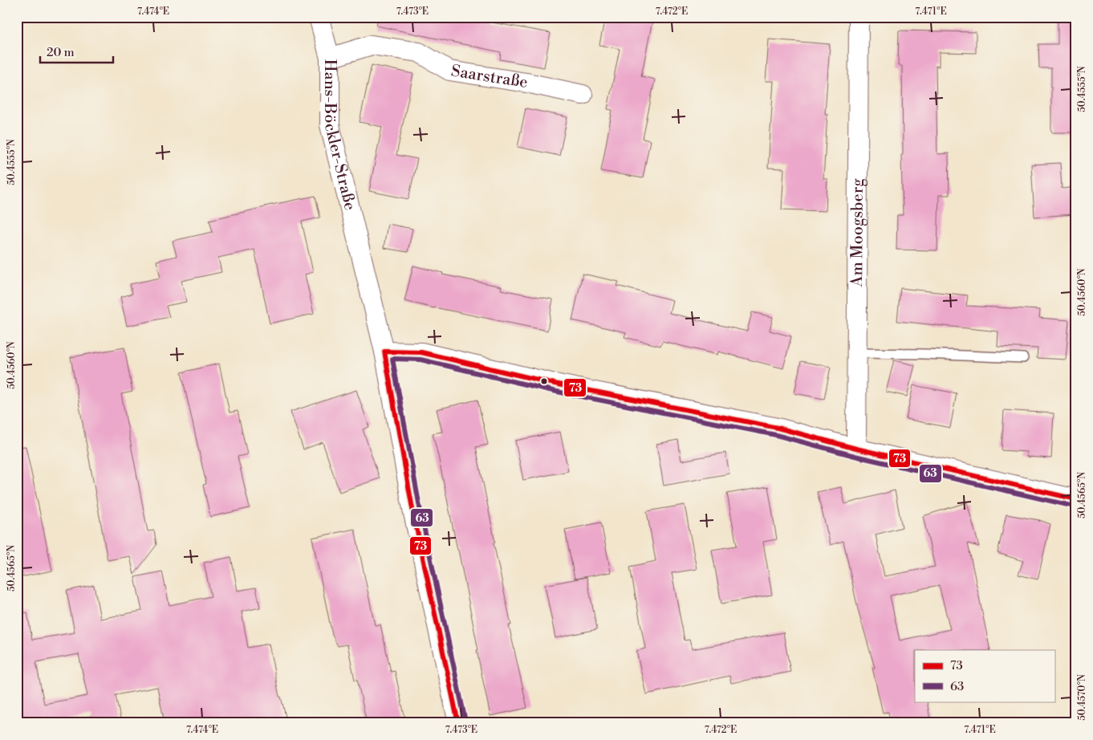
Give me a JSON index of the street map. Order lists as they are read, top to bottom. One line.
{"streets":{"street":["Saarstraße","Hans-Böckler-Straße","Am Moogsberg"]},"crossings":[["Saarstraße","Hans-Böckler-Straße"]],"lines":["transit line 73","transit line 63"],"legend":["73","63"],"scale_bar":"20 m","coordinates":["7.474°E","7.473°E","7.472°E","7.471°E","50.4555°N","50.4560°N","50.4565°N","50.4570°N"]}
